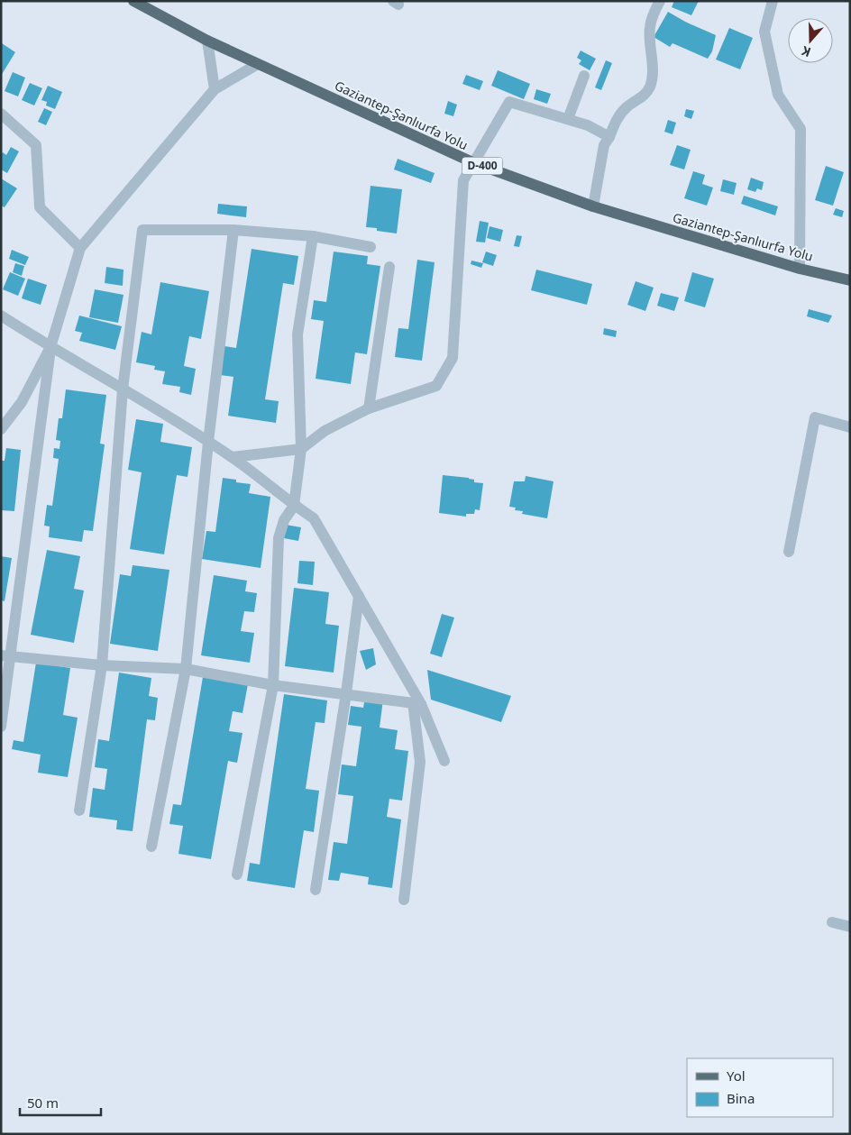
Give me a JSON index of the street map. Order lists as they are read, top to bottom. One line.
{"streets":{"main road":["Gaziantep-Şanlıurfa Yolu","D-400"]},"legend":["Yol","Bina"],"scale_bar":"50 m","north":"bottom"}
